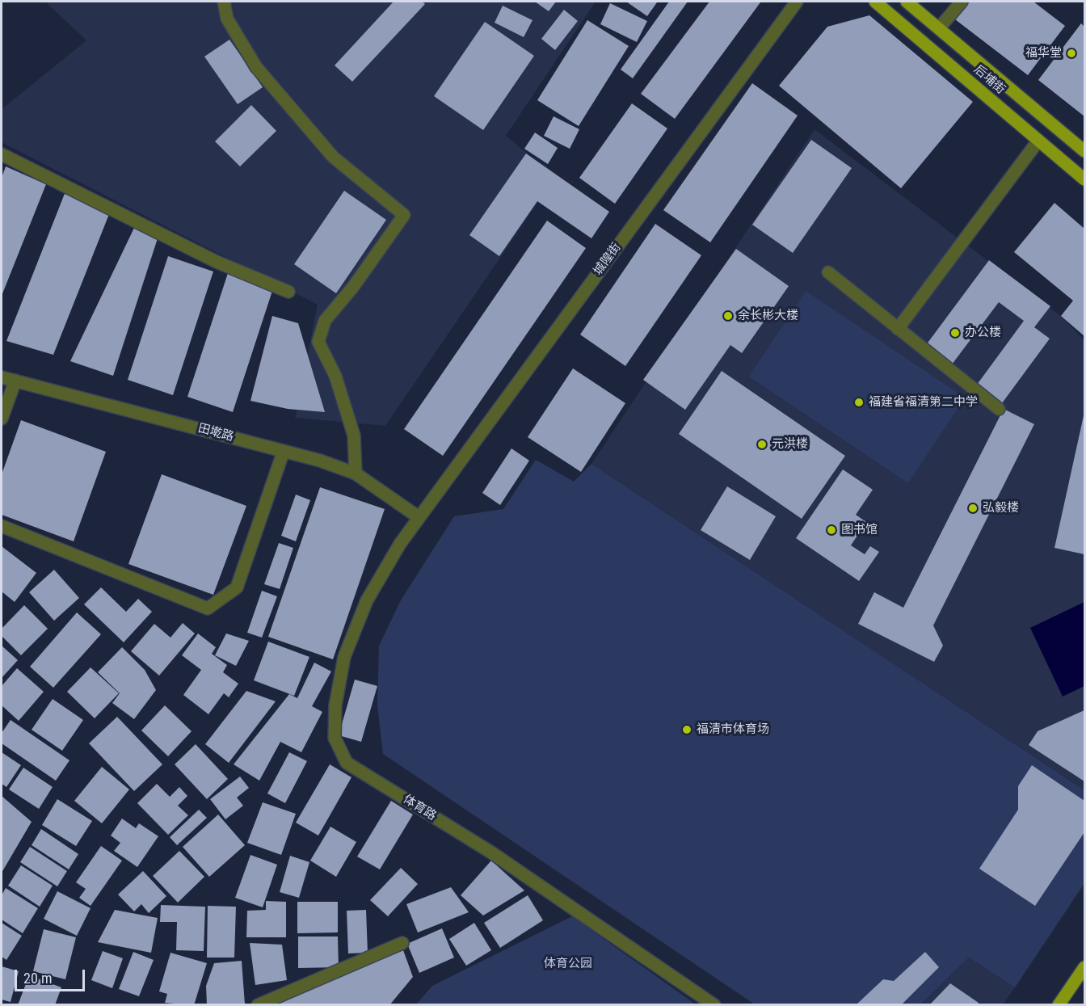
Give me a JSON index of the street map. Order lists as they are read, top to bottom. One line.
{"streets":{"main road":["后埔街"],"street":["城隍街","田墘路","体育路"]},"crossings":[["城隍街","田墘路"],["城隍街","体育路"],["田墘路","体育路"]],"parks":["体育公园"],"places":["福华堂","余长彬大楼","办公楼","福建省福清第二中学","元洪楼","弘毅楼","图书馆","福清市体育场"],"scale_bar":"20 m"}
